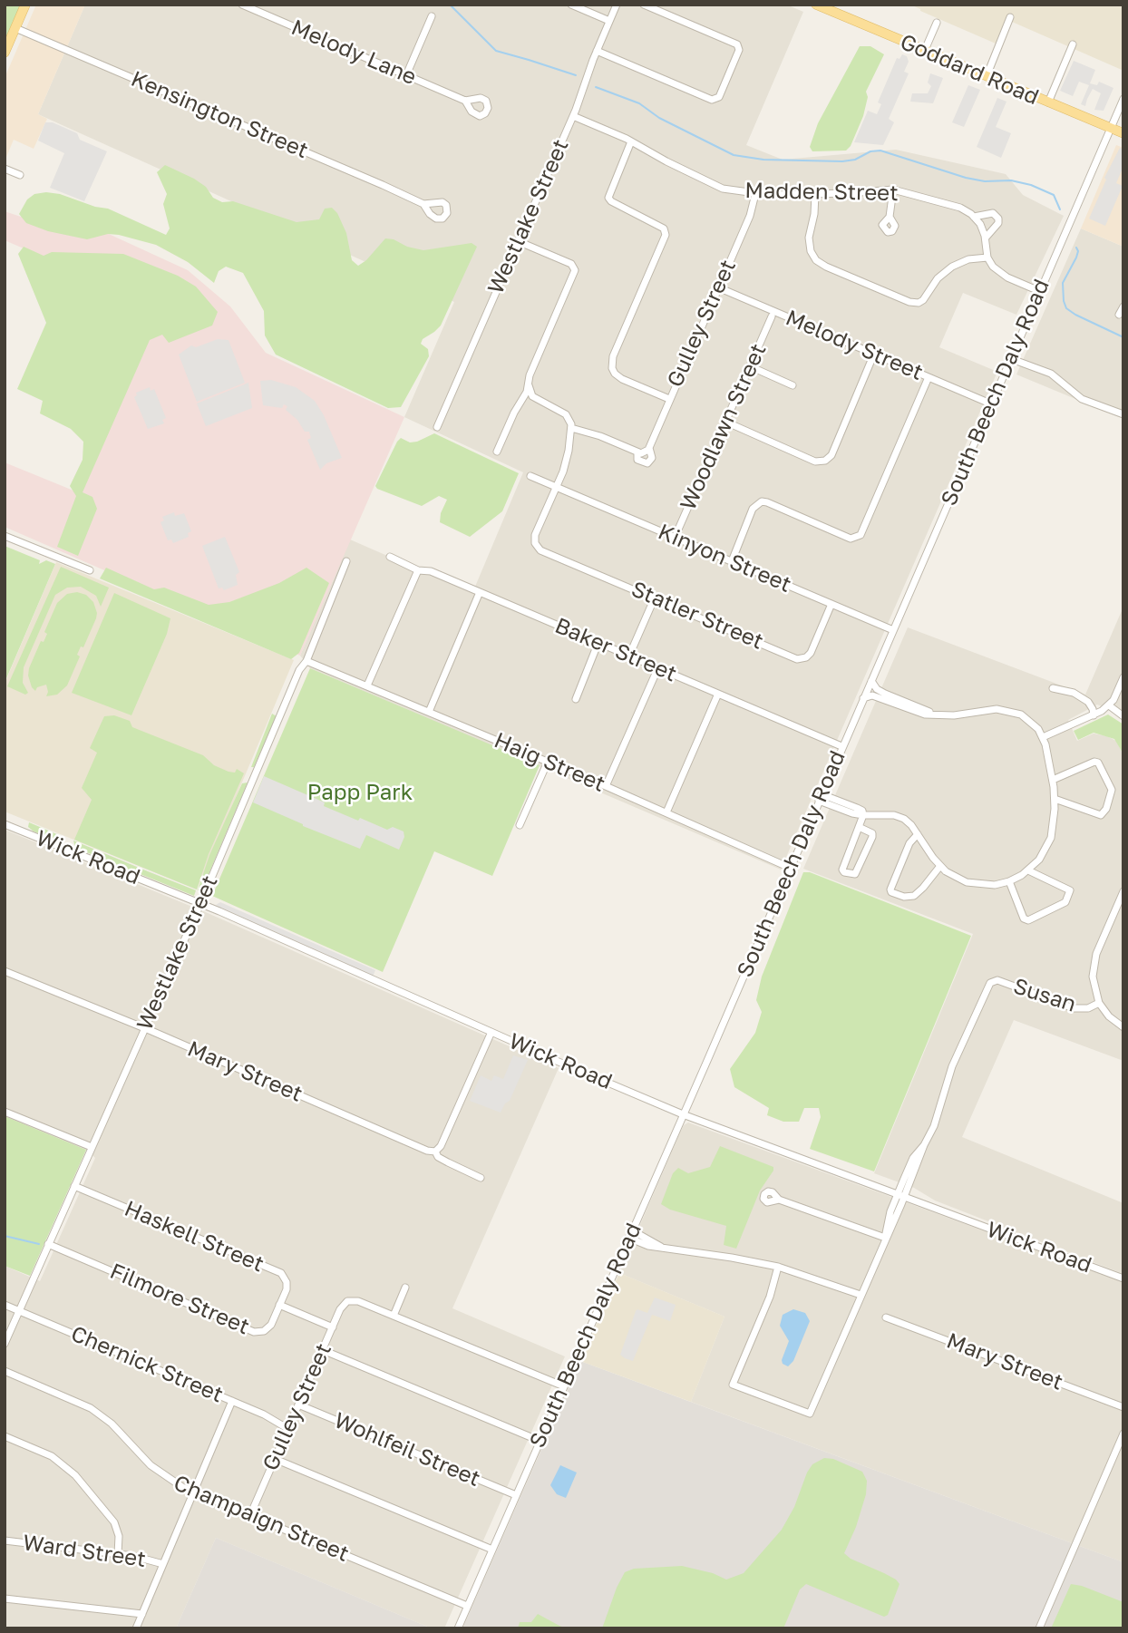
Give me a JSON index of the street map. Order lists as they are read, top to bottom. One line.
{"streets":{"main road":["Goddard Road"],"street":["Melody Lane","Kensington Street","Madden Street","Westlake Street","Gulley Street","Melody Street","South Beech Daly Road","Woodlawn Street","Kinyon Street","Statler Street","Baker Street","Haig Street","Wick Road","Susan","Mary Street","Haskell Street","Filmore Street","Chernick Street","Wohlfeil Street","Champaign Street","Ward Street"]},"crossings":[["Goddard Road","South Beech Daly Road"],["Madden Street","Westlake Street"],["Madden Street","Gulley Street"],["Westlake Street","Haig Street"],["Westlake Street","Wick Road"],["Westlake Street","Mary Street"],["Westlake Street","Haskell Street"],["Westlake Street","Filmore Street"],["Westlake Street","Chernick Street"],["Gulley Street","Melody Street"],["Gulley Street","Filmore Street"],["Gulley Street","Chernick Street"],["Gulley Street","Wohlfeil Street"],["Gulley Street","Champaign Street"],["Melody Street","South Beech Daly Road"],["South Beech Daly Road","Kinyon Street"],["South Beech Daly Road","Baker Street"],["South Beech Daly Road","Haig Street"],["South Beech Daly Road","Wick Road"],["South Beech Daly Road","Wohlfeil Street"],["South Beech Daly Road","Champaign Street"],["Woodlawn Street","Kinyon Street"],["Kinyon Street","Statler Street"],["Wick Road","Susan"],["Haskell Street","Filmore Street"]],"parks":["Papp Park"]}
